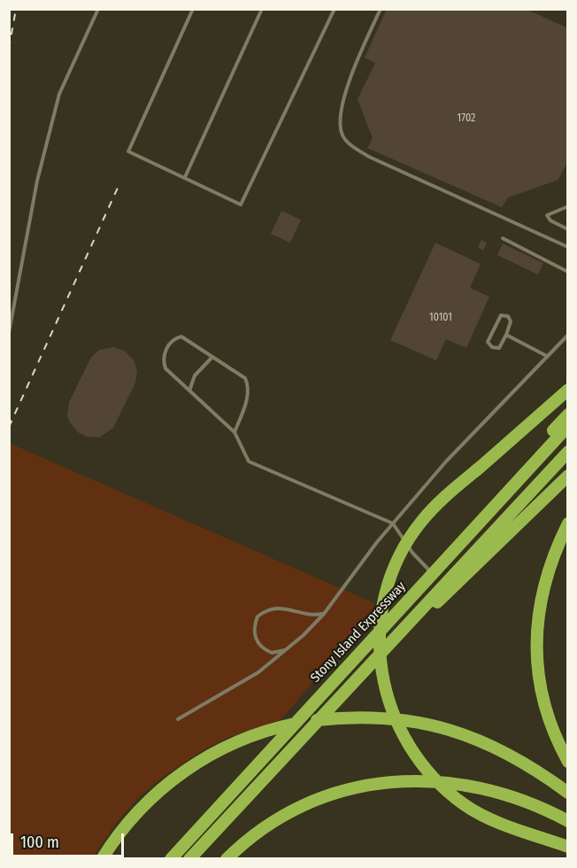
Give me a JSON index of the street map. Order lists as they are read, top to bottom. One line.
{"streets":{"highway":["Stony Island Expressway"]},"house_numbers":["1702","10101"],"scale_bar":"100 m"}
